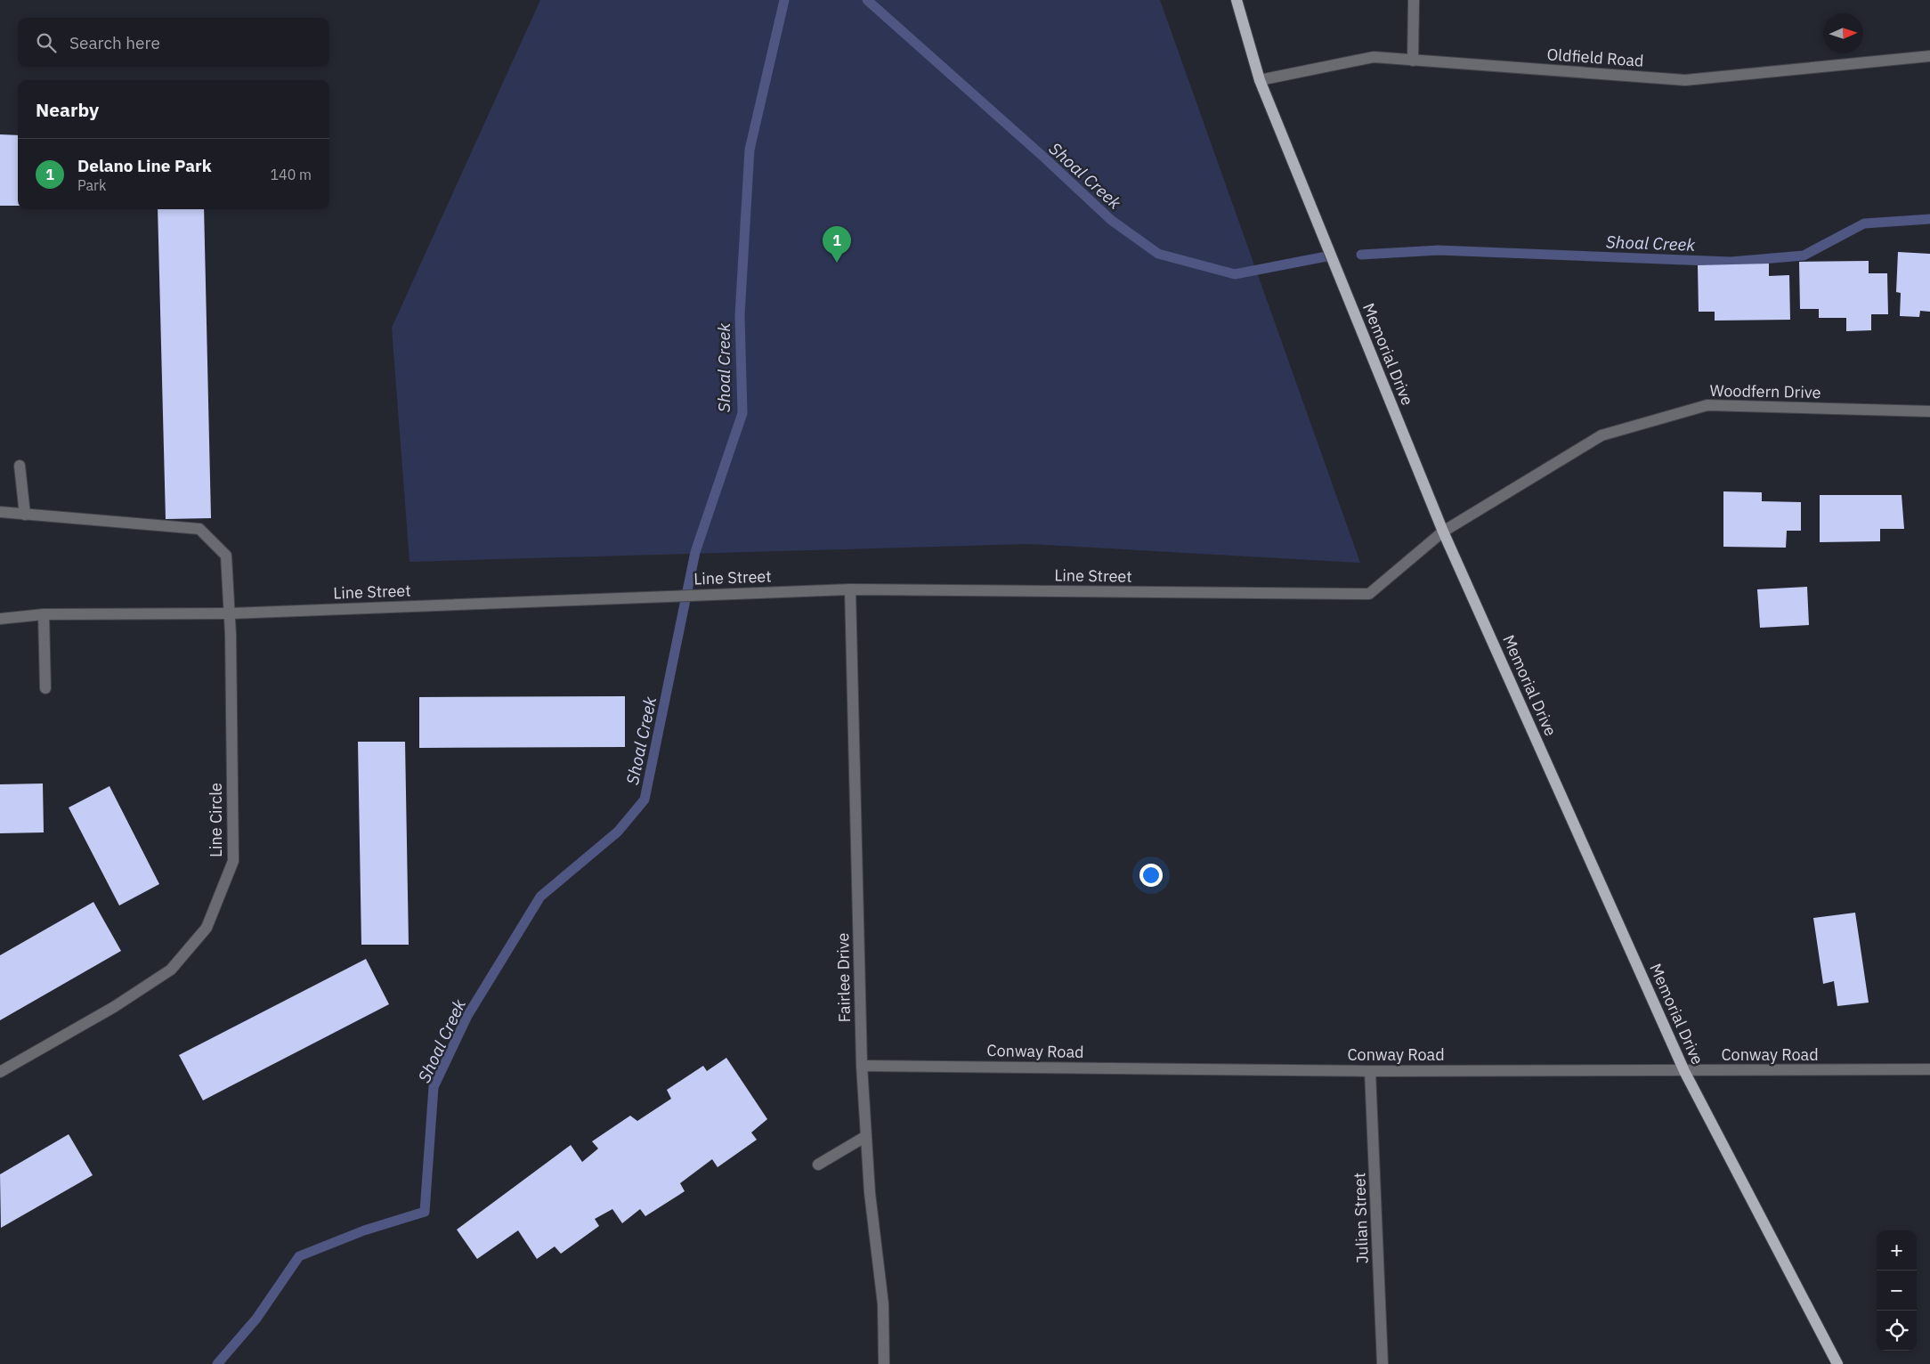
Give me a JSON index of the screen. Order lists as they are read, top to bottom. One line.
{"streets":{"main road":["Memorial Drive"],"street":["Oldfield Road","Woodfern Drive","Line Street","Line Circle","Fairlee Drive","Conway Road","Julian Street"]},"crossings":[["Oldfield Road","Memorial Drive"],["Memorial Drive","Woodfern Drive"],["Memorial Drive","Line Street"],["Memorial Drive","Conway Road"],["Woodfern Drive","Line Street"],["Line Street","Line Circle"],["Line Street","Fairlee Drive"],["Fairlee Drive","Conway Road"],["Conway Road","Julian Street"]],"water":["Shoal Creek"],"north":"right","page":{"search":"Search here","heading":"Nearby","list":[{"mark":"1","name":"Delano Line Park","note":"Park","value":"140 m"}],"pins":"1","map_buttons":["+","−"]}}
